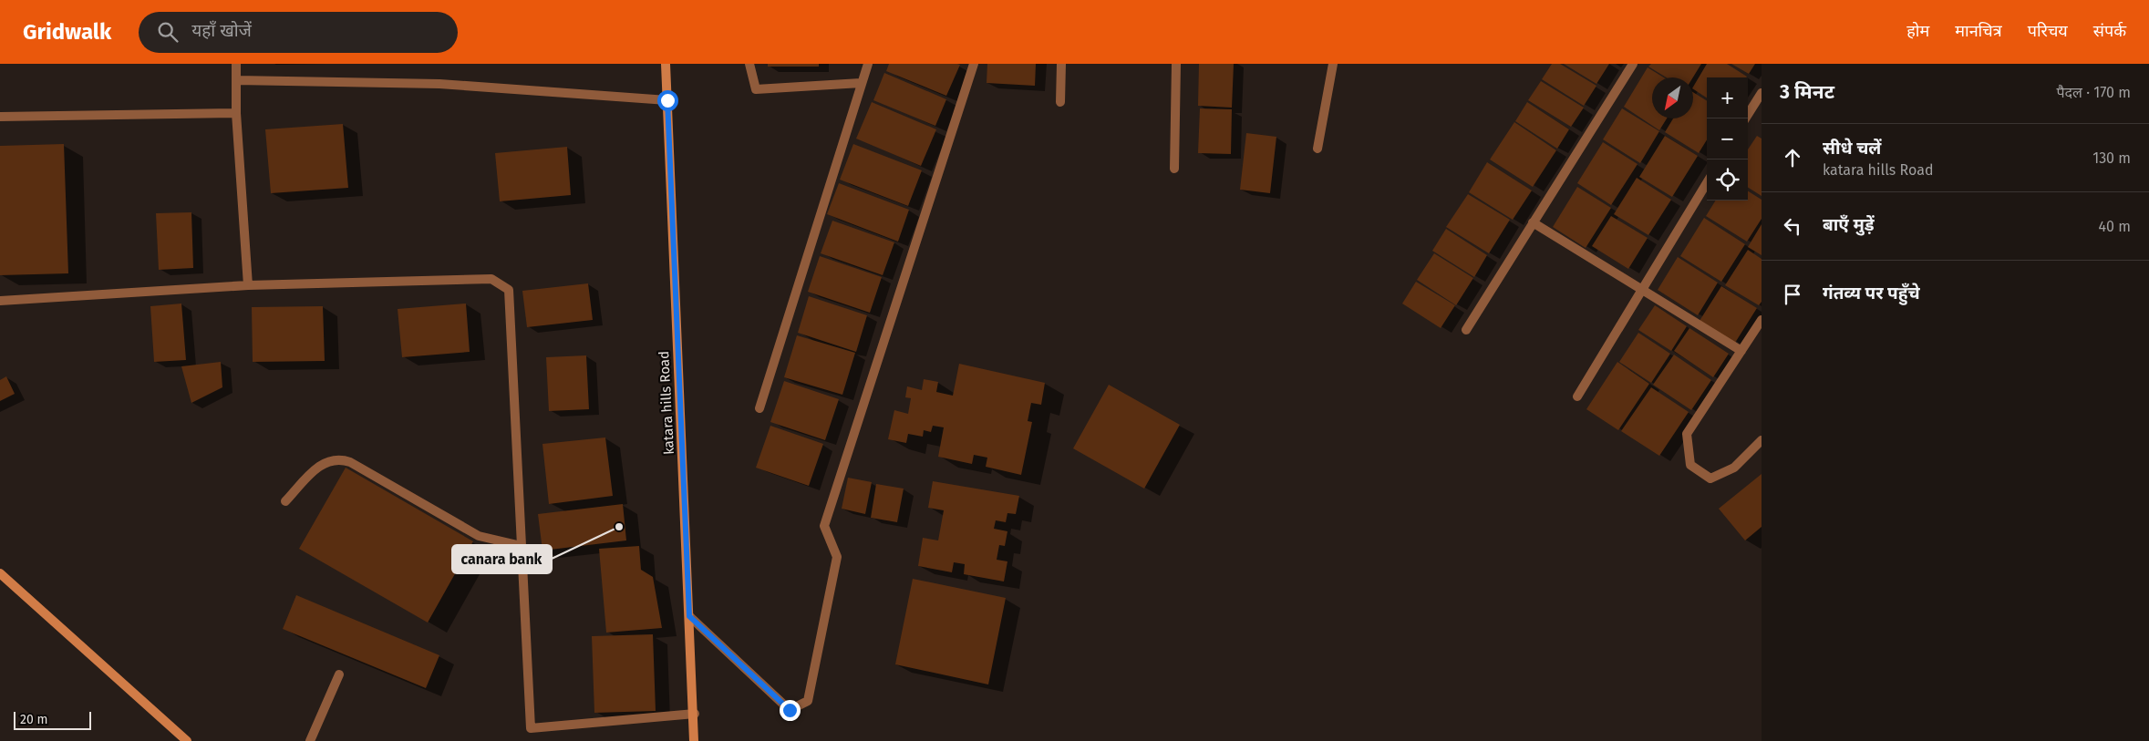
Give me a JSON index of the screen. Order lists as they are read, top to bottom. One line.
{"streets":{"main road":["katara hills Road"]},"places":["canara bank"],"scale_bar":"20 m","north":"bottom left","page":{"header":"Gridwalk","search":"यहाँ खोजें","nav":["होम","मानचित्र","परिचय","संपर्क"],"heading":["3 मिनट","पैदल · 170 m"],"map_buttons":["+","−"],"list":[["सीधे चलें","katara hills Road","130 m"],["बाएँ मुड़ें","40 m"],"गंतव्य पर पहुँचे"],"scale":"20 m"}}
